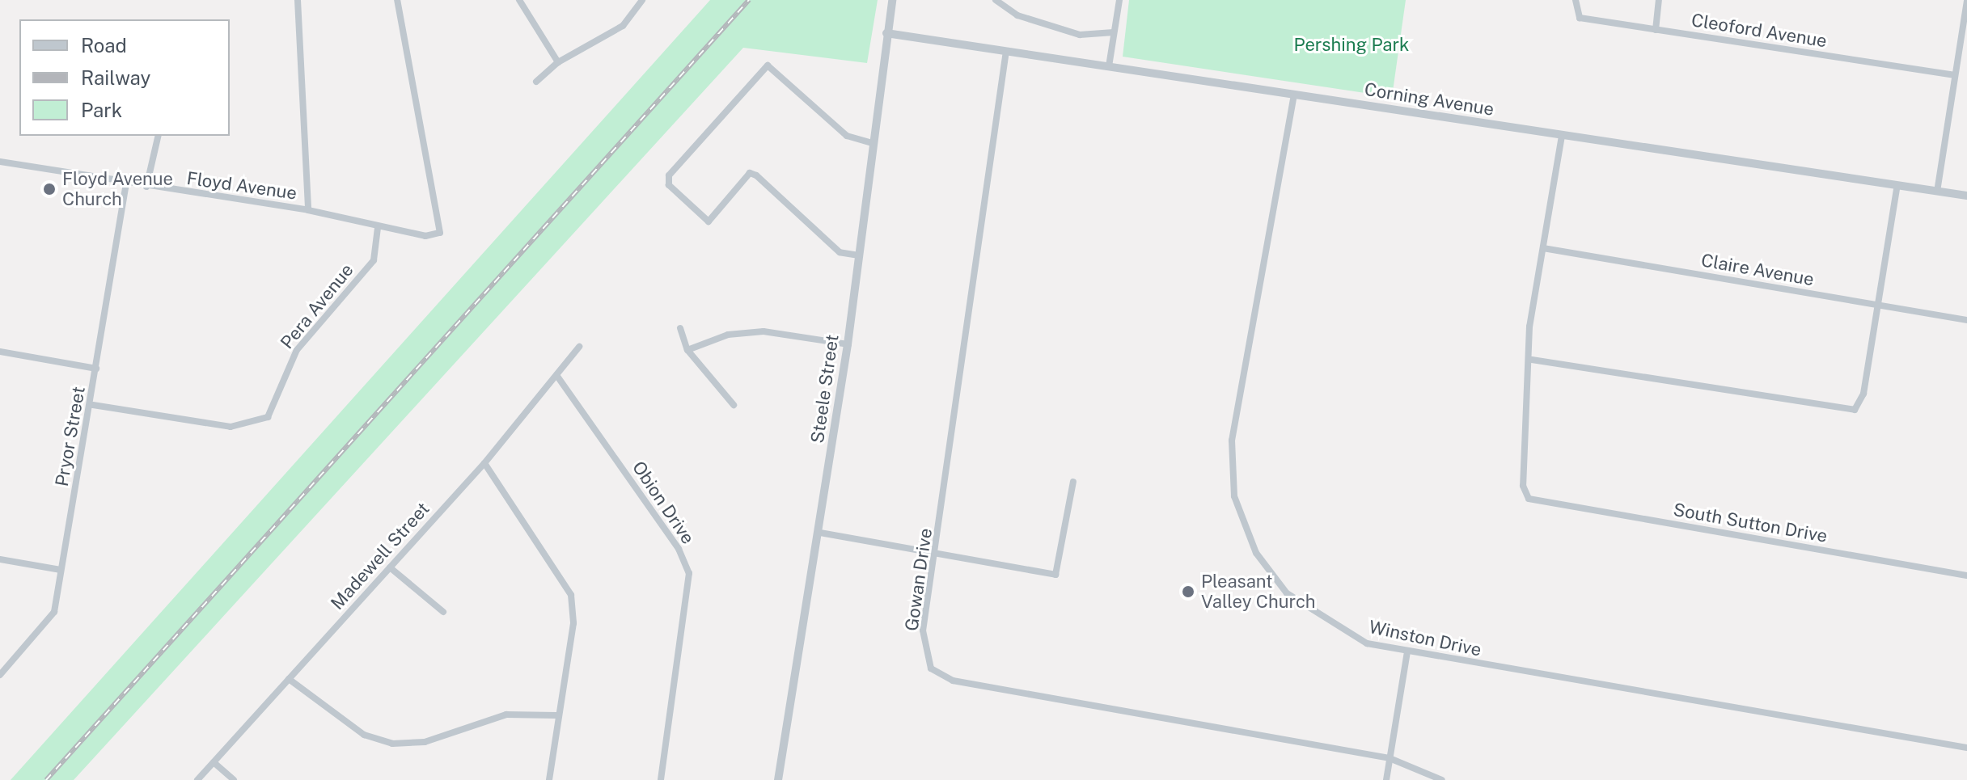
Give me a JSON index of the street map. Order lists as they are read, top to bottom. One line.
{"streets":{"street":["Cleoford Avenue","Corning Avenue","Floyd Avenue","Claire Avenue","Pera Avenue","Steele Street","Pryor Street","Obion Drive","South Sutton Drive","Madewell Street","Gowan Drive","Winston Drive"]},"crossings":[["Corning Avenue","Steele Street"],["Corning Avenue","Gowan Drive"],["Corning Avenue","Winston Drive"],["Floyd Avenue","Pera Avenue"],["Floyd Avenue","Pryor Street"],["Pera Avenue","Pryor Street"],["Obion Drive","Madewell Street"]],"parks":["Pershing Park"],"places":["Floyd Avenue Church","Pleasant Valley Church"],"legend":["Road","Railway","Park"]}
